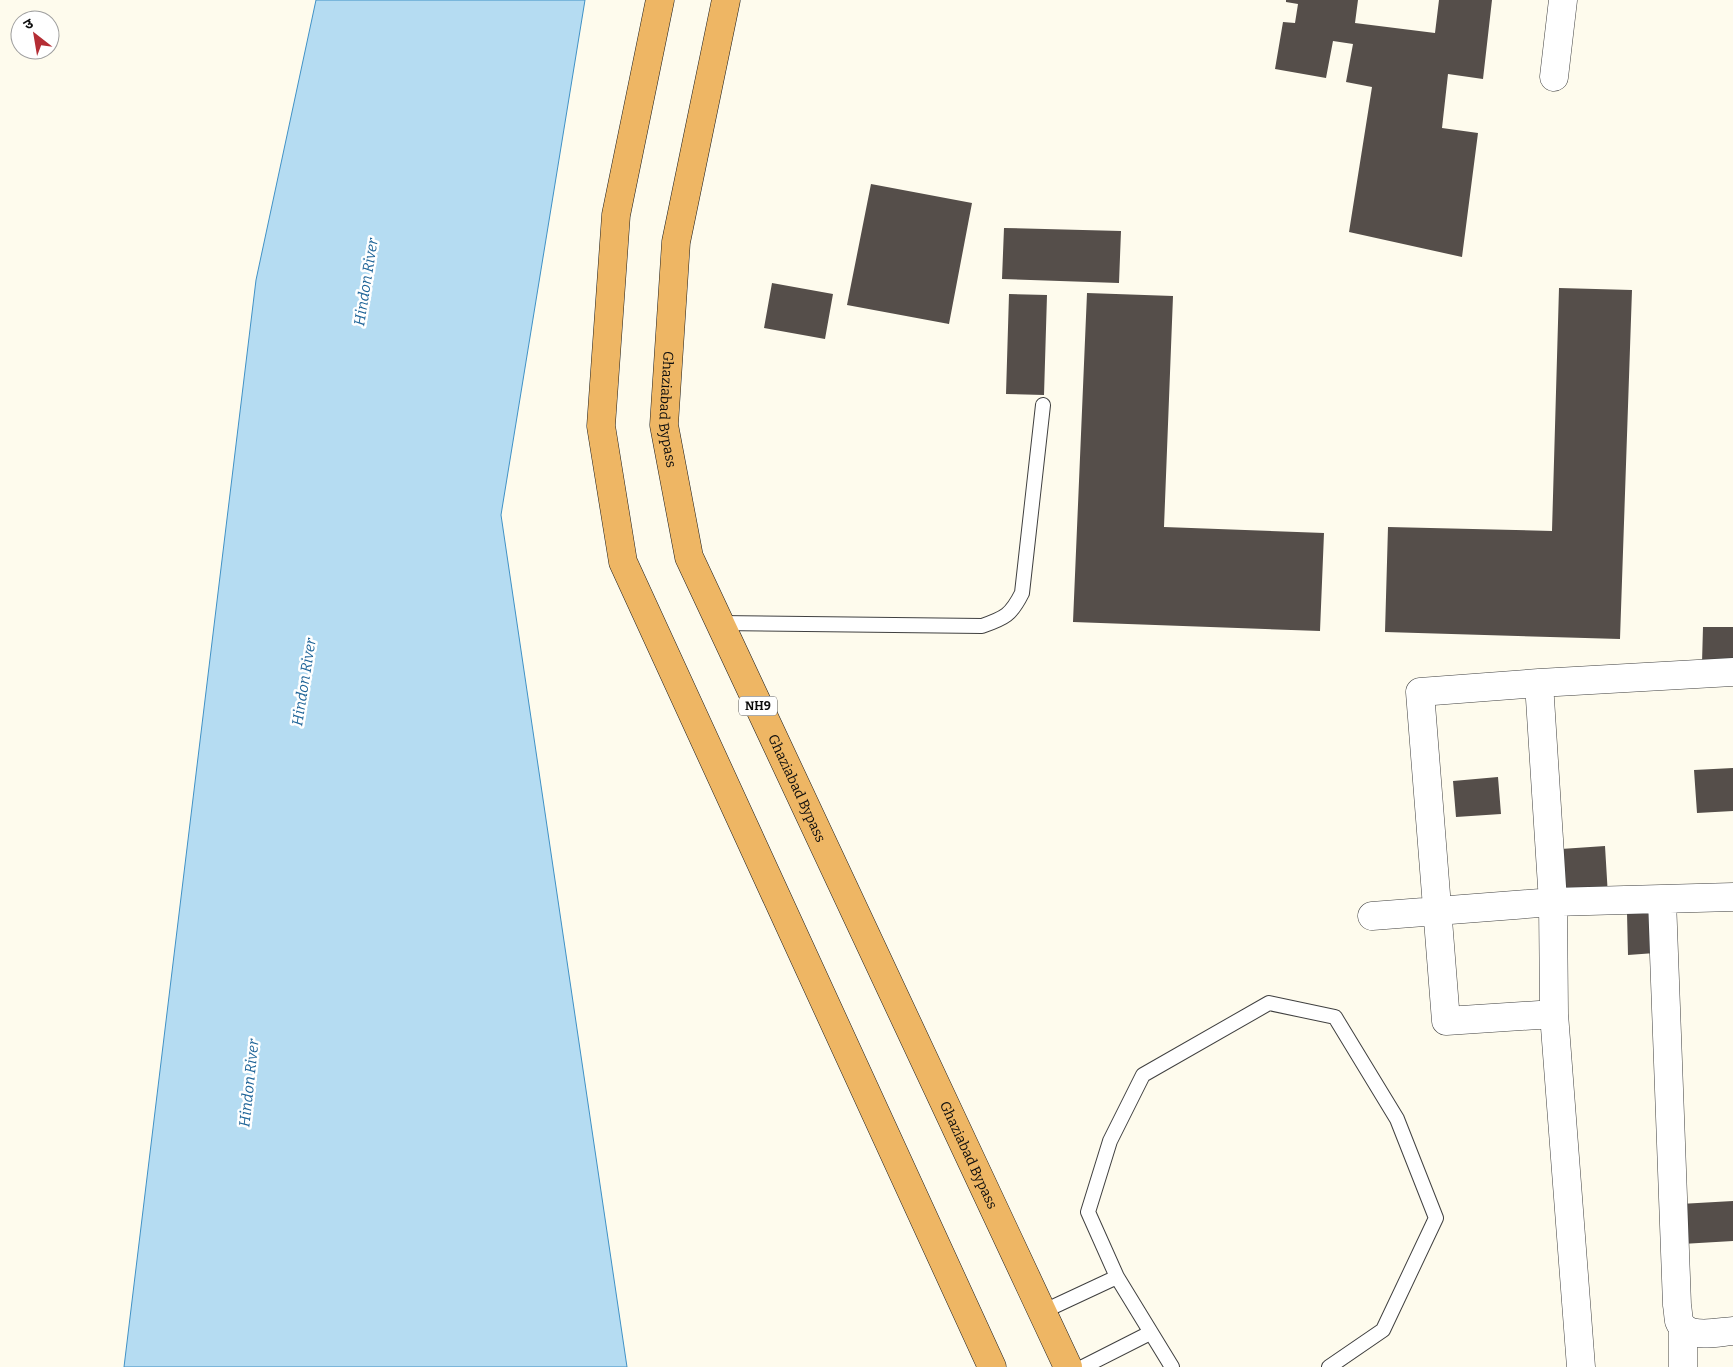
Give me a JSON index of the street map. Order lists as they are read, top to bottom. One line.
{"streets":{"highway":["Ghaziabad Bypass","NH9"]},"water":["Hindon River"],"north":"top left"}
